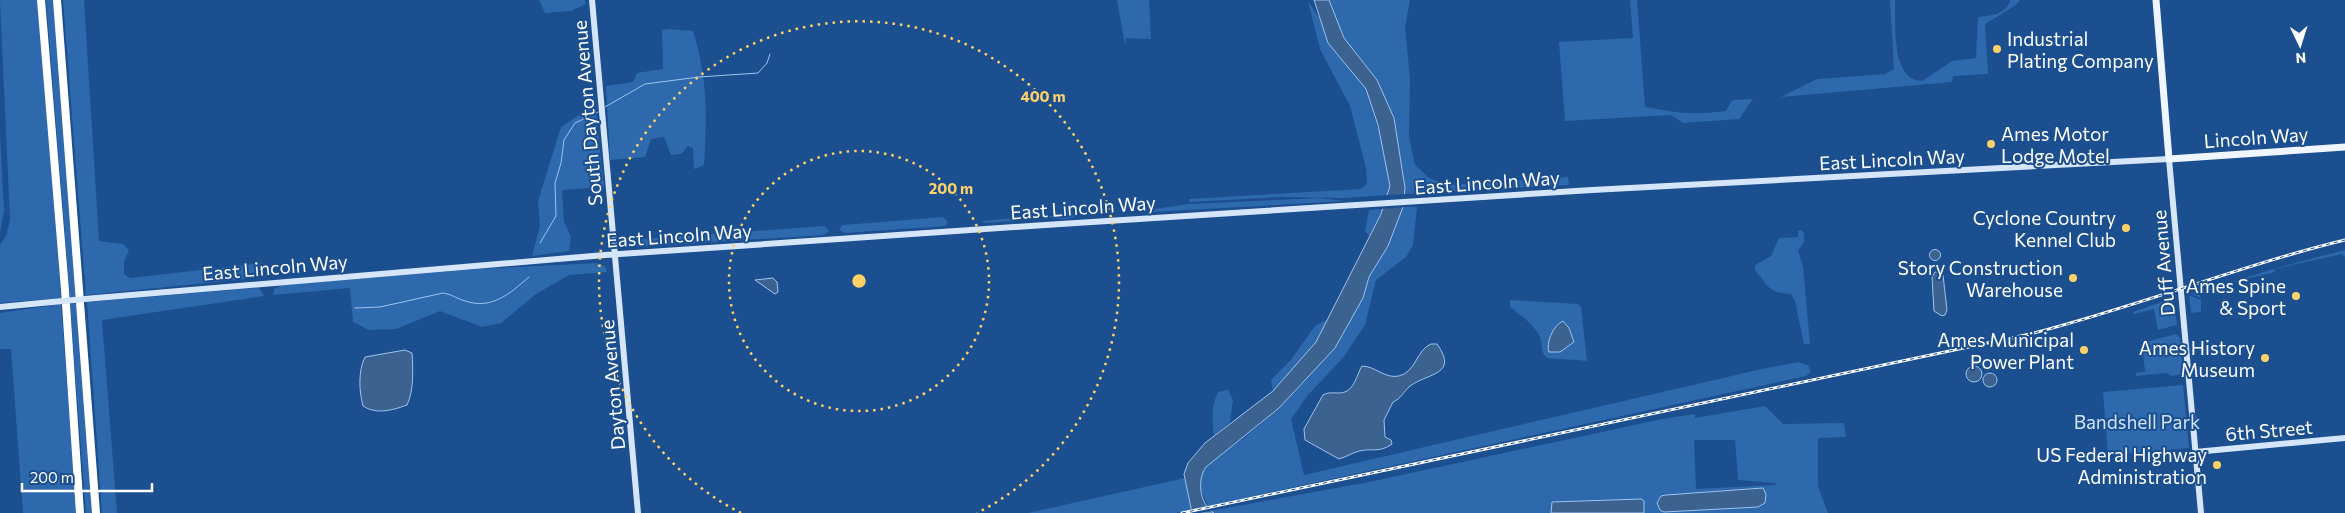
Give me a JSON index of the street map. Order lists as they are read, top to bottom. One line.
{"streets":{"main road":["South Dayton Avenue","Lincoln Way","East Lincoln Way","Duff Avenue","Dayton Avenue","6th Street"]},"crossings":[["South Dayton Avenue","East Lincoln Way"],["South Dayton Avenue","Dayton Avenue"],["Lincoln Way","East Lincoln Way"],["Lincoln Way","Duff Avenue"],["East Lincoln Way","Duff Avenue"],["East Lincoln Way","Dayton Avenue"],["Duff Avenue","6th Street"]],"parks":["Bandshell Park"],"places":["Industrial Plating Company","Ames Motor Lodge Motel","Cyclone Country Kennel Club","Story Construction Warehouse","Ames Spine & Sport","Ames Municipal Power Plant","Ames History Museum","US Federal Highway Administration"],"scale_bar":"200 m","north":"bottom","rings":["400 m","200 m"]}
